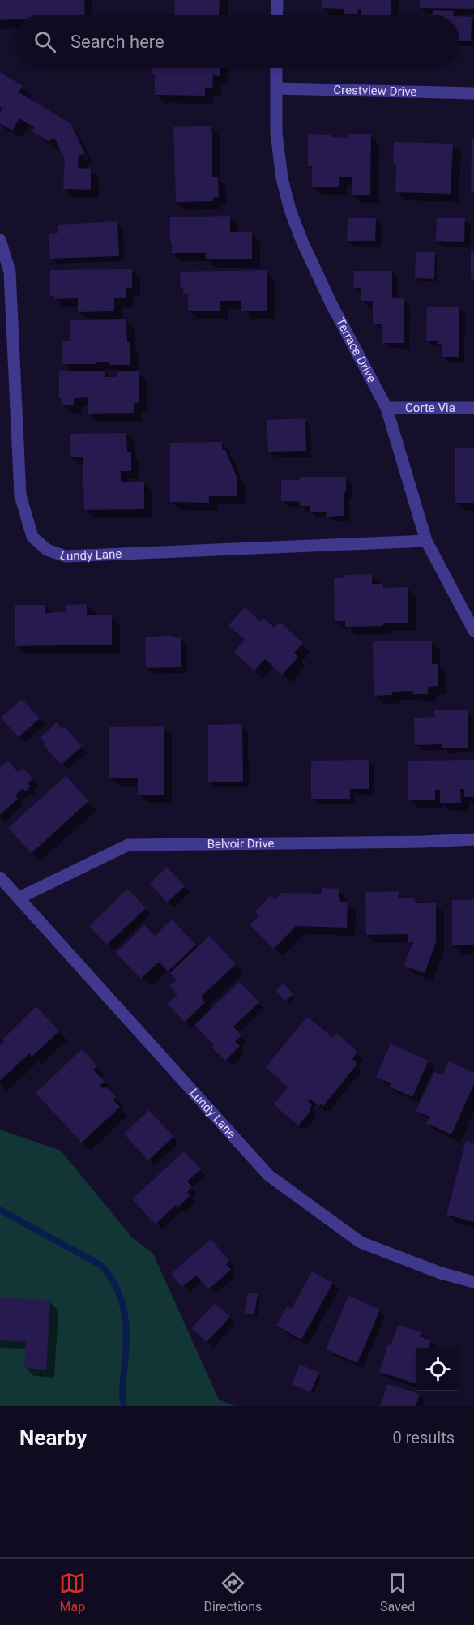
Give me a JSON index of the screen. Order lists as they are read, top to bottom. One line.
{"streets":{"street":["Crestview Drive","Terrace Drive","Corte Via","Lundy Lane","Belvoir Drive"]},"crossings":[["Crestview Drive","Terrace Drive"],["Terrace Drive","Corte Via"],["Terrace Drive","Lundy Lane"],["Lundy Lane","Belvoir Drive"]],"page":{"search":"Search here","heading":["Nearby","0 results"],"nav":["Map","Directions","Saved"]}}
